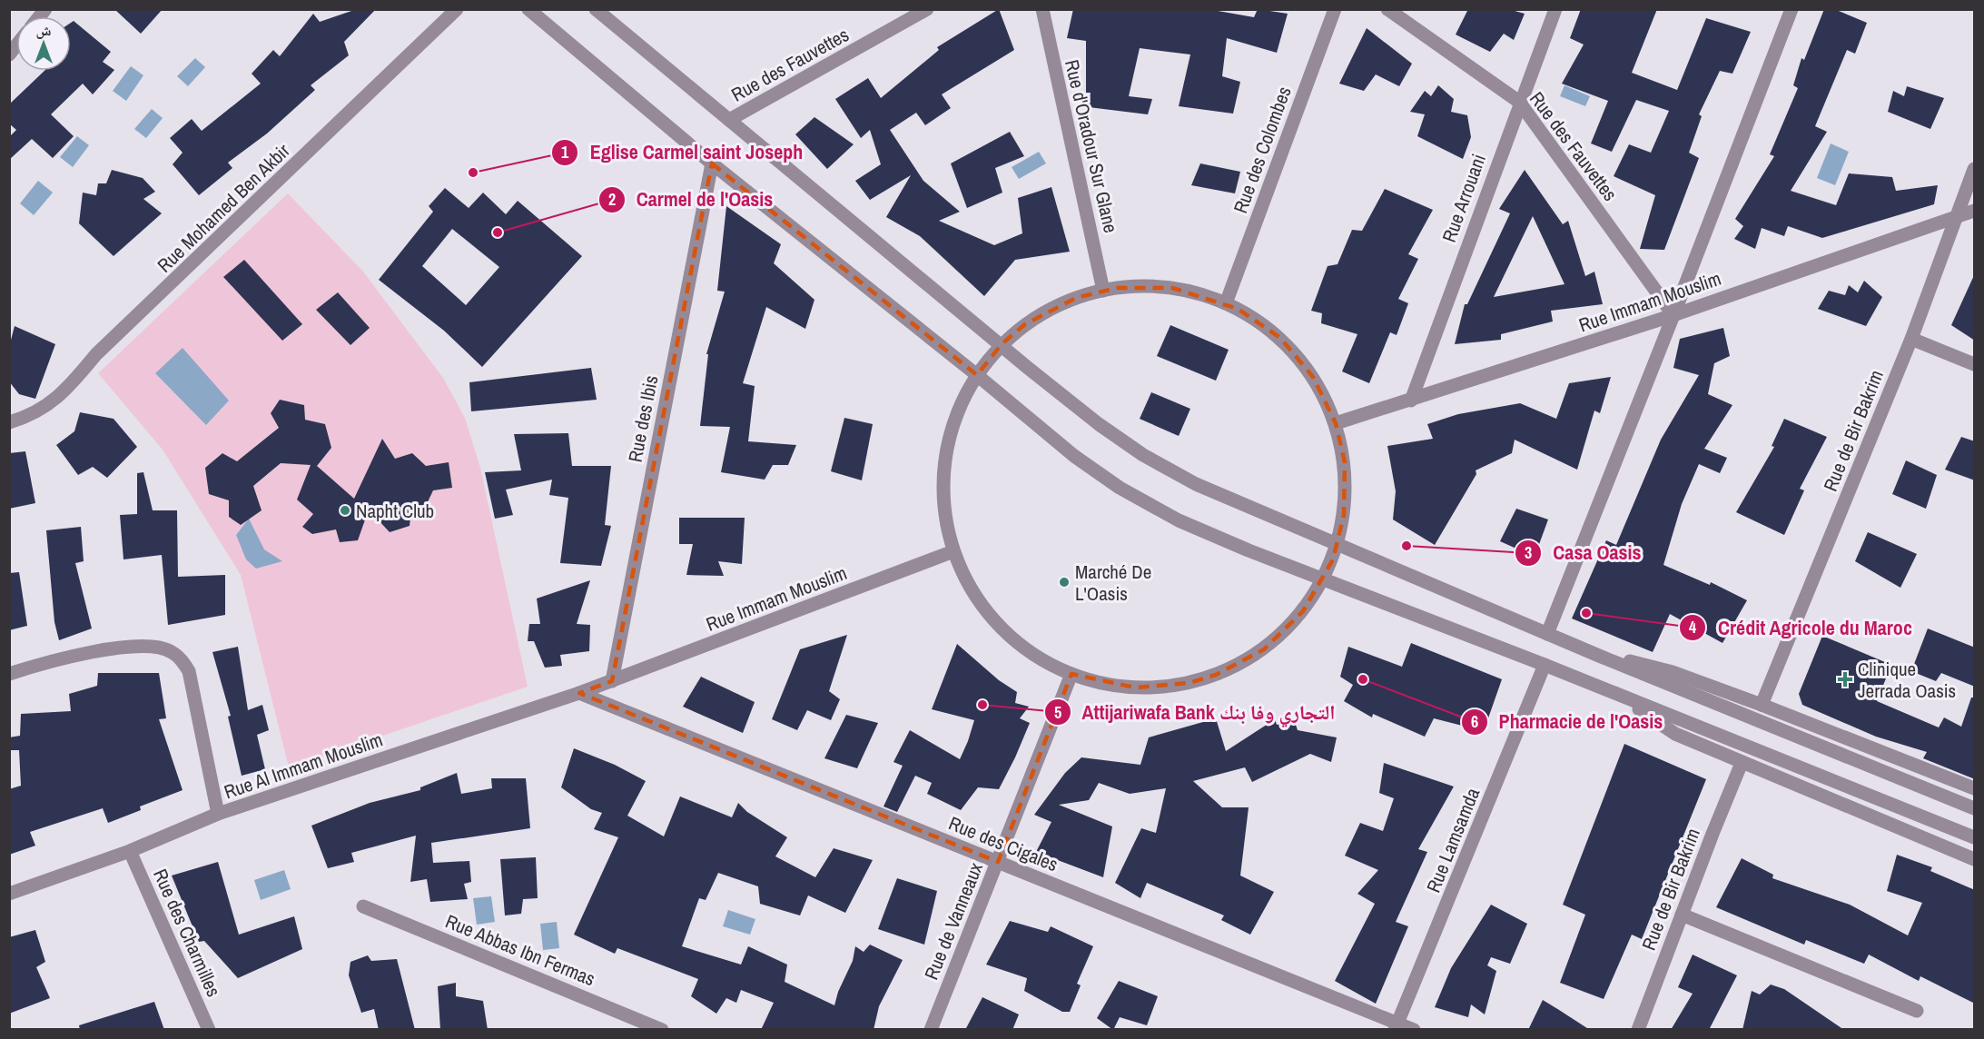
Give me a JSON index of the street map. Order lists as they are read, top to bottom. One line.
{"streets":{"street":["Rue des Fauvettes","Rue d'Oradour Sur Glane","Rue des Colombes","Rue Arrouani","Rue Mohamed Ben Akbir","Rue Immam Mouslim","Rue des Ibis","Rue de Bir Bakrim","Rue Al Immam Mouslim","Rue Lamsamda","Rue des Cigales","Rue de Vanneaux","Rue des Charmilles","Rue Abbas Ibn Fermas"]},"crossings":[["Rue des Fauvettes","Rue Arrouani"],["Rue des Fauvettes","Rue Immam Mouslim"],["Rue Arrouani","Rue Immam Mouslim"],["Rue Immam Mouslim","Rue des Ibis"],["Rue Immam Mouslim","Rue de Bir Bakrim"],["Rue Immam Mouslim","Rue Al Immam Mouslim"],["Rue des Ibis","Rue Al Immam Mouslim"],["Rue Al Immam Mouslim","Rue des Cigales"],["Rue Al Immam Mouslim","Rue des Charmilles"],["Rue Lamsamda","Rue des Cigales"],["Rue des Cigales","Rue de Vanneaux"]],"places":{"other":["Eglise Carmel saint Joseph","Carmel de l'Oasis","Napht Club","Casa Oasis","Marché De L'Oasis","Crédit Agricole du Maroc","Pharmacie de l'Oasis","Attijariwafa Bank التجاري وفا بنك"],"health":["Clinique Jerrada Oasis"]},"north":"top"}
